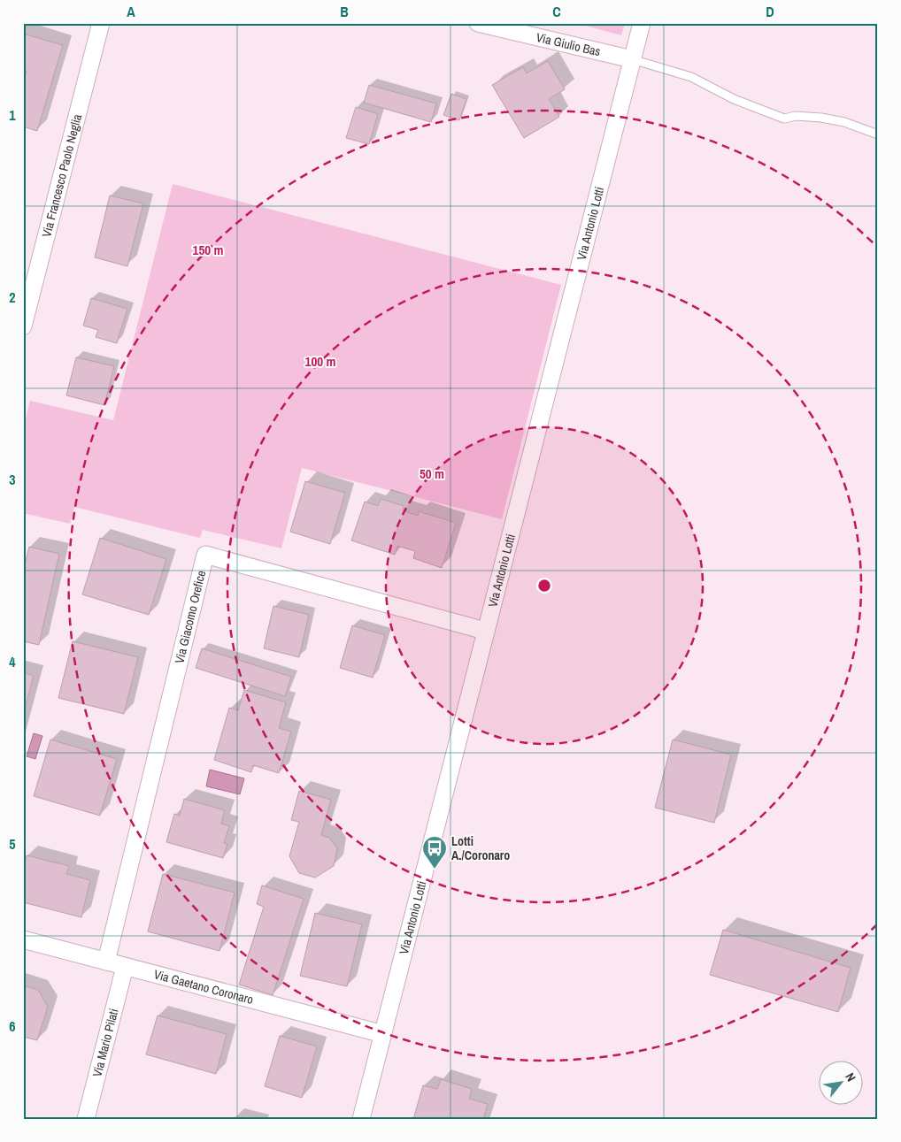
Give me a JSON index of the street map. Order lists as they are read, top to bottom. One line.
{"streets":{"street":["Via Giulio Bas","Via Francesco Paolo Neglia","Via Antonio Lotti","Via Giacomo Orefice","Via Gaetano Coronaro","Via Mario Pilati"]},"crossings":[["Via Giulio Bas","Via Antonio Lotti"],["Via Antonio Lotti","Via Giacomo Orefice"],["Via Antonio Lotti","Via Gaetano Coronaro"],["Via Giacomo Orefice","Via Gaetano Coronaro"],["Via Gaetano Coronaro","Via Mario Pilati"]],"places":{"bus stop":["Lotti A./Coronaro"]},"north":"top right","grid":{"columns":["A","B","C","D"],"rows":["1","2","3","4","5","6"]},"rings":["150 m","100 m","50 m"]}
